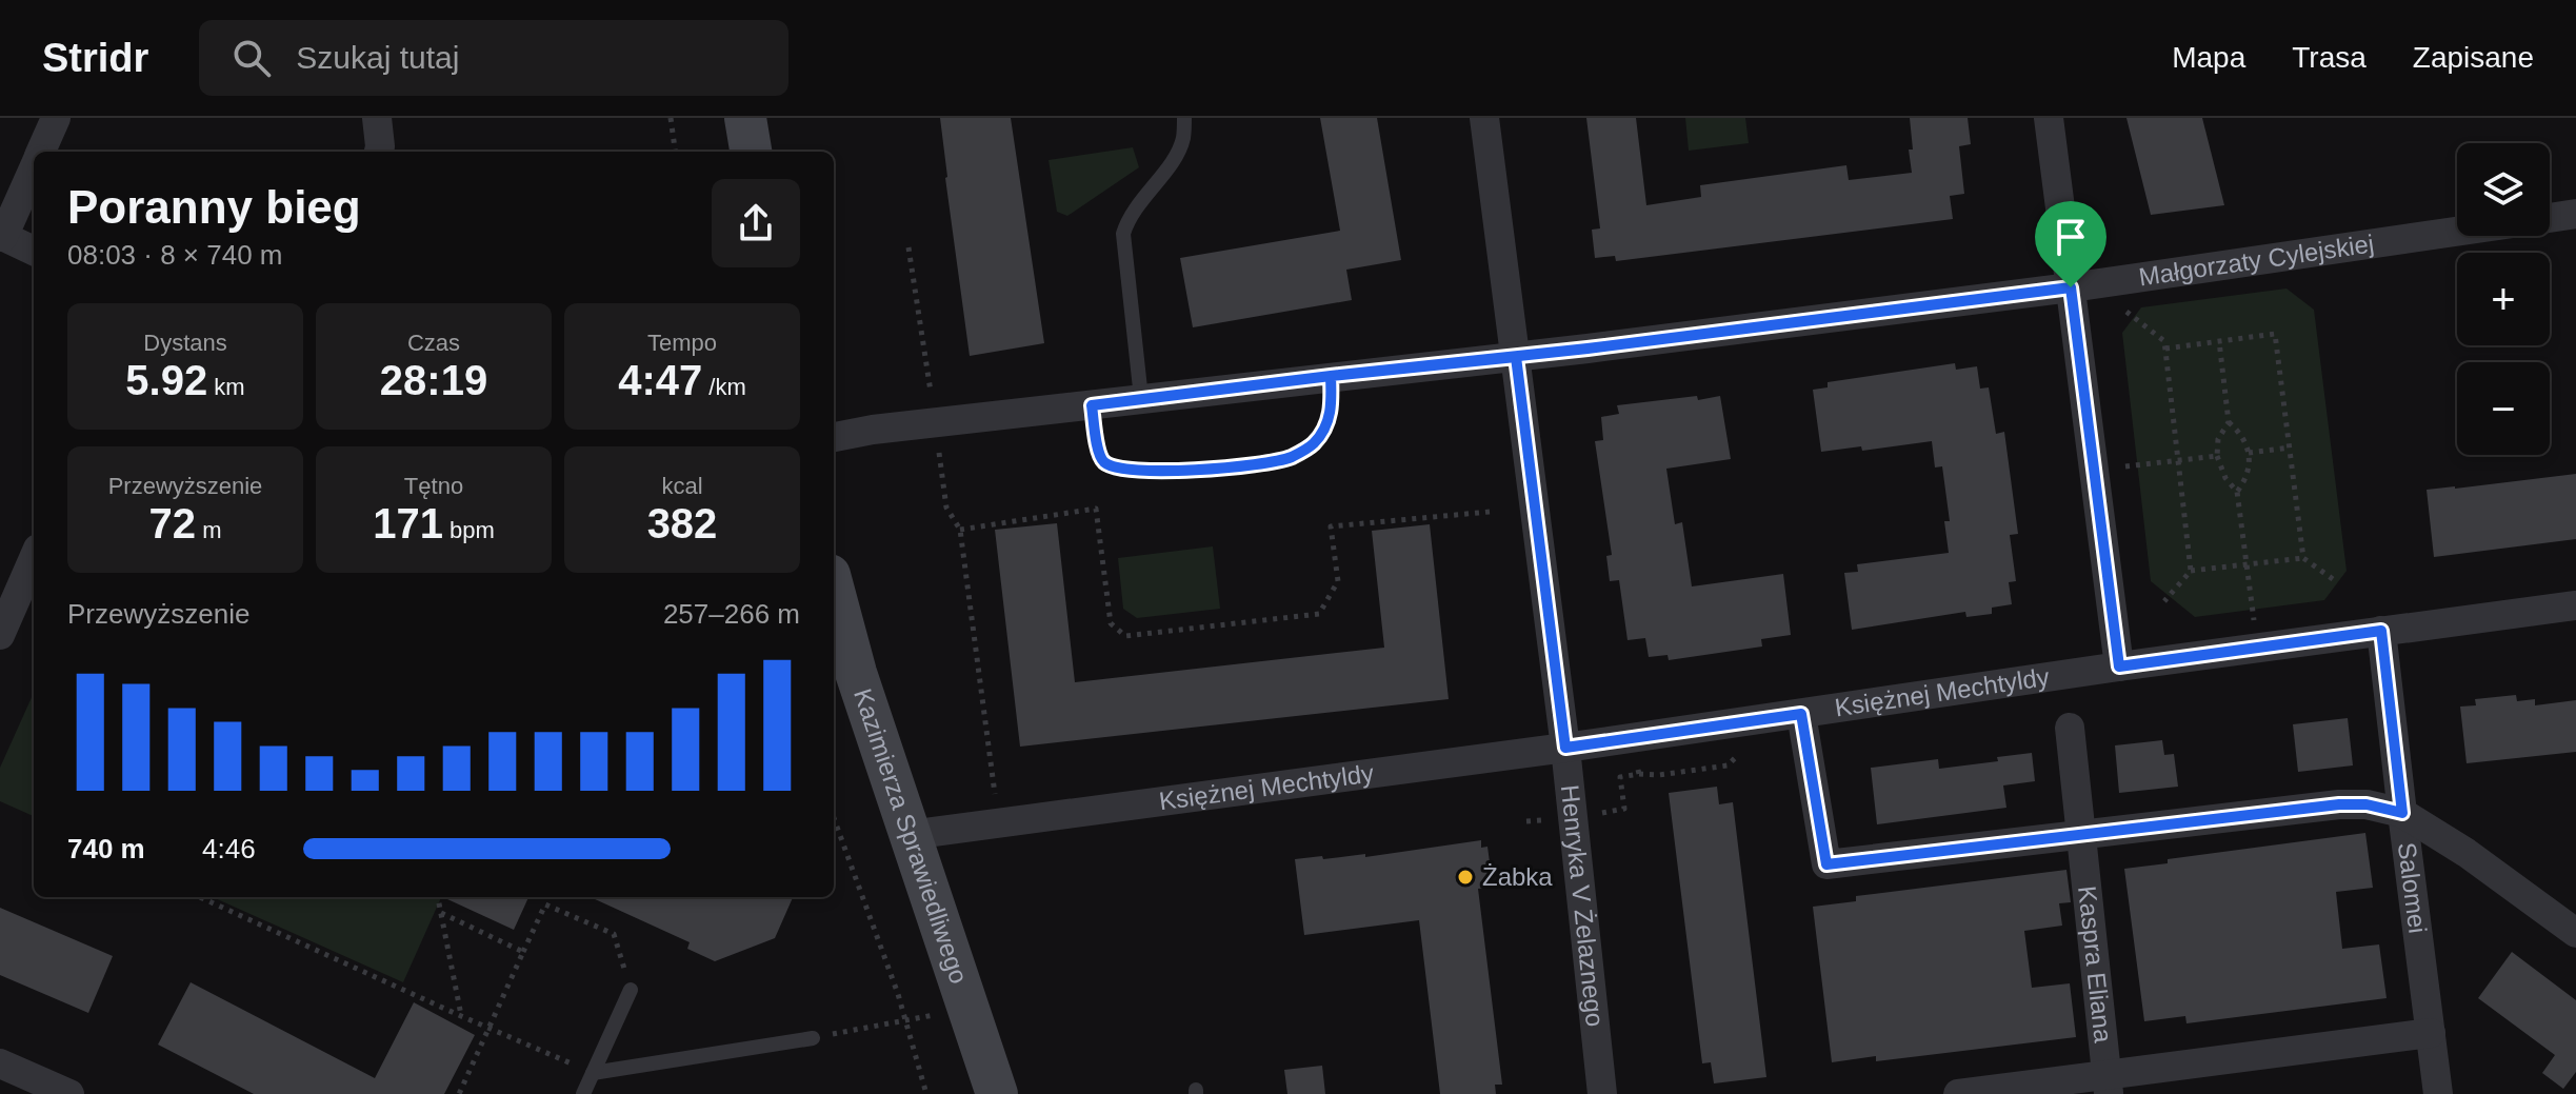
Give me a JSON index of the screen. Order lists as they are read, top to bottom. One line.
{"streets":{"street":["Małgorzaty Cylejskiej","Księżnej Mechtyldy","Kazimierza Sprawiedliwego","Salomei","Henryka V Żelaznego","Kaspra Eliana"]},"crossings":[["Małgorzaty Cylejskiej","Henryka V Żelaznego"],["Księżnej Mechtyldy","Kazimierza Sprawiedliwego"],["Księżnej Mechtyldy","Salomei"],["Księżnej Mechtyldy","Henryka V Żelaznego"]],"places":["Żabka"],"page":{"header":"Stridr","search":"Szukaj tutaj","nav":["Mapa","Trasa","Zapisane"],"map_buttons":["+","−"],"heading":["Poranny bieg","08:03 · 8 × 740 m"],"stats":[["Dystans","5.92 km"],["Czas","28:19"],["Tempo","4:47 /km"],["Przewyższenie","72 m"],["Tętno","171 bpm"],["kcal","382"]],"chart":["Przewyższenie","257–266 m"],"list":[{"name":"740 m","note":"4:46"}]}}
